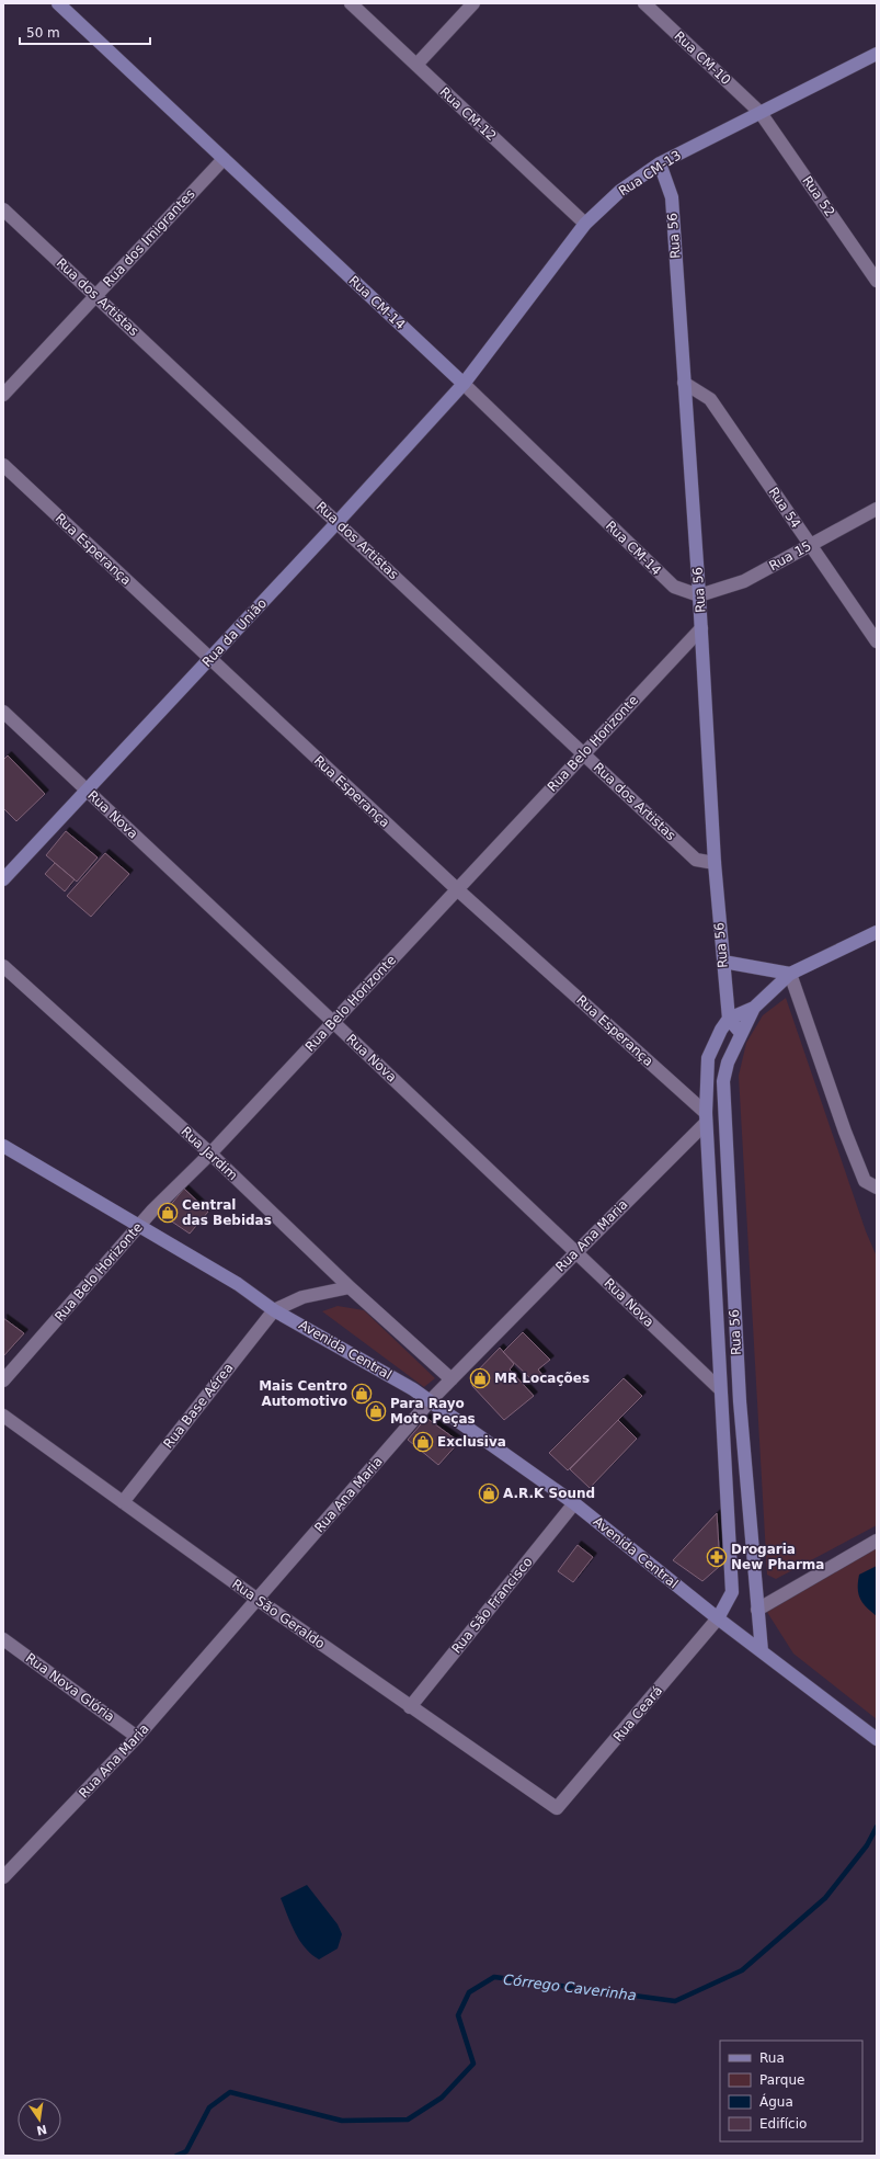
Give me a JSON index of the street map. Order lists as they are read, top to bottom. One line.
{"streets":{"street":["Rua CM-10","Rua CM-12","Rua CM-13","Rua 52","Rua 56","Rua dos Imigrantes","Rua dos Artistas","Rua CM-14","Rua 54","Rua Esperança","Rua 15","Rua da União","Rua Belo Horizonte","Rua Nova","Rua Jardim","Rua Ana Maria","Avenida Central","Rua Base Aérea","Rua São Francisco","Rua São Geraldo","Rua Nova Glória","Rua Ceará"]},"crossings":[["Rua CM-10","Rua CM-13"],["Rua CM-10","Rua 52"],["Rua CM-12","Rua CM-13"],["Rua CM-13","Rua 52"],["Rua CM-13","Rua 56"],["Rua CM-13","Rua CM-14"],["Rua CM-13","Rua da União"],["Rua 56","Rua dos Artistas"],["Rua 56","Rua CM-14"],["Rua 56","Rua 54"],["Rua 56","Rua Esperança"],["Rua 56","Rua 15"],["Rua 56","Rua Belo Horizonte"],["Rua 56","Rua Nova"],["Rua 56","Rua Ana Maria"],["Rua 56","Avenida Central"],["Rua 56","Rua Ceará"],["Rua dos Imigrantes","Rua dos Artistas"],["Rua dos Imigrantes","Rua CM-14"],["Rua dos Artistas","Rua da União"],["Rua dos Artistas","Rua Belo Horizonte"],["Rua CM-14","Rua 15"],["Rua CM-14","Rua da União"],["Rua 54","Rua 15"],["Rua Esperança","Rua da União"],["Rua Esperança","Rua Belo Horizonte"],["Rua Esperança","Rua Ana Maria"],["Rua da União","Rua Nova"],["Rua Belo Horizonte","Rua Nova"],["Rua Belo Horizonte","Rua Jardim"],["Rua Belo Horizonte","Avenida Central"],["Rua Nova","Rua Ana Maria"],["Rua Jardim","Rua Ana Maria"],["Rua Jardim","Avenida Central"],["Rua Ana Maria","Avenida Central"],["Rua Ana Maria","Rua São Geraldo"],["Rua Ana Maria","Rua Nova Glória"],["Avenida Central","Rua Base Aérea"],["Avenida Central","Rua São Francisco"],["Avenida Central","Rua Ceará"],["Rua Base Aérea","Rua São Geraldo"],["Rua São Francisco","Rua São Geraldo"],["Rua São Geraldo","Rua Ceará"]],"water":["Córrego Caverinha"],"places":{"shop":["Central das Bebidas","MR Locações","Mais Centro Automotivo","Para Rayo Moto Peças","Exclusiva","A.R.K Sound"],"pharmacy":["Drogaria New Pharma"]},"legend":["Rua","Parque","Água","Edifício"],"scale_bar":"50 m","north":"bottom"}
